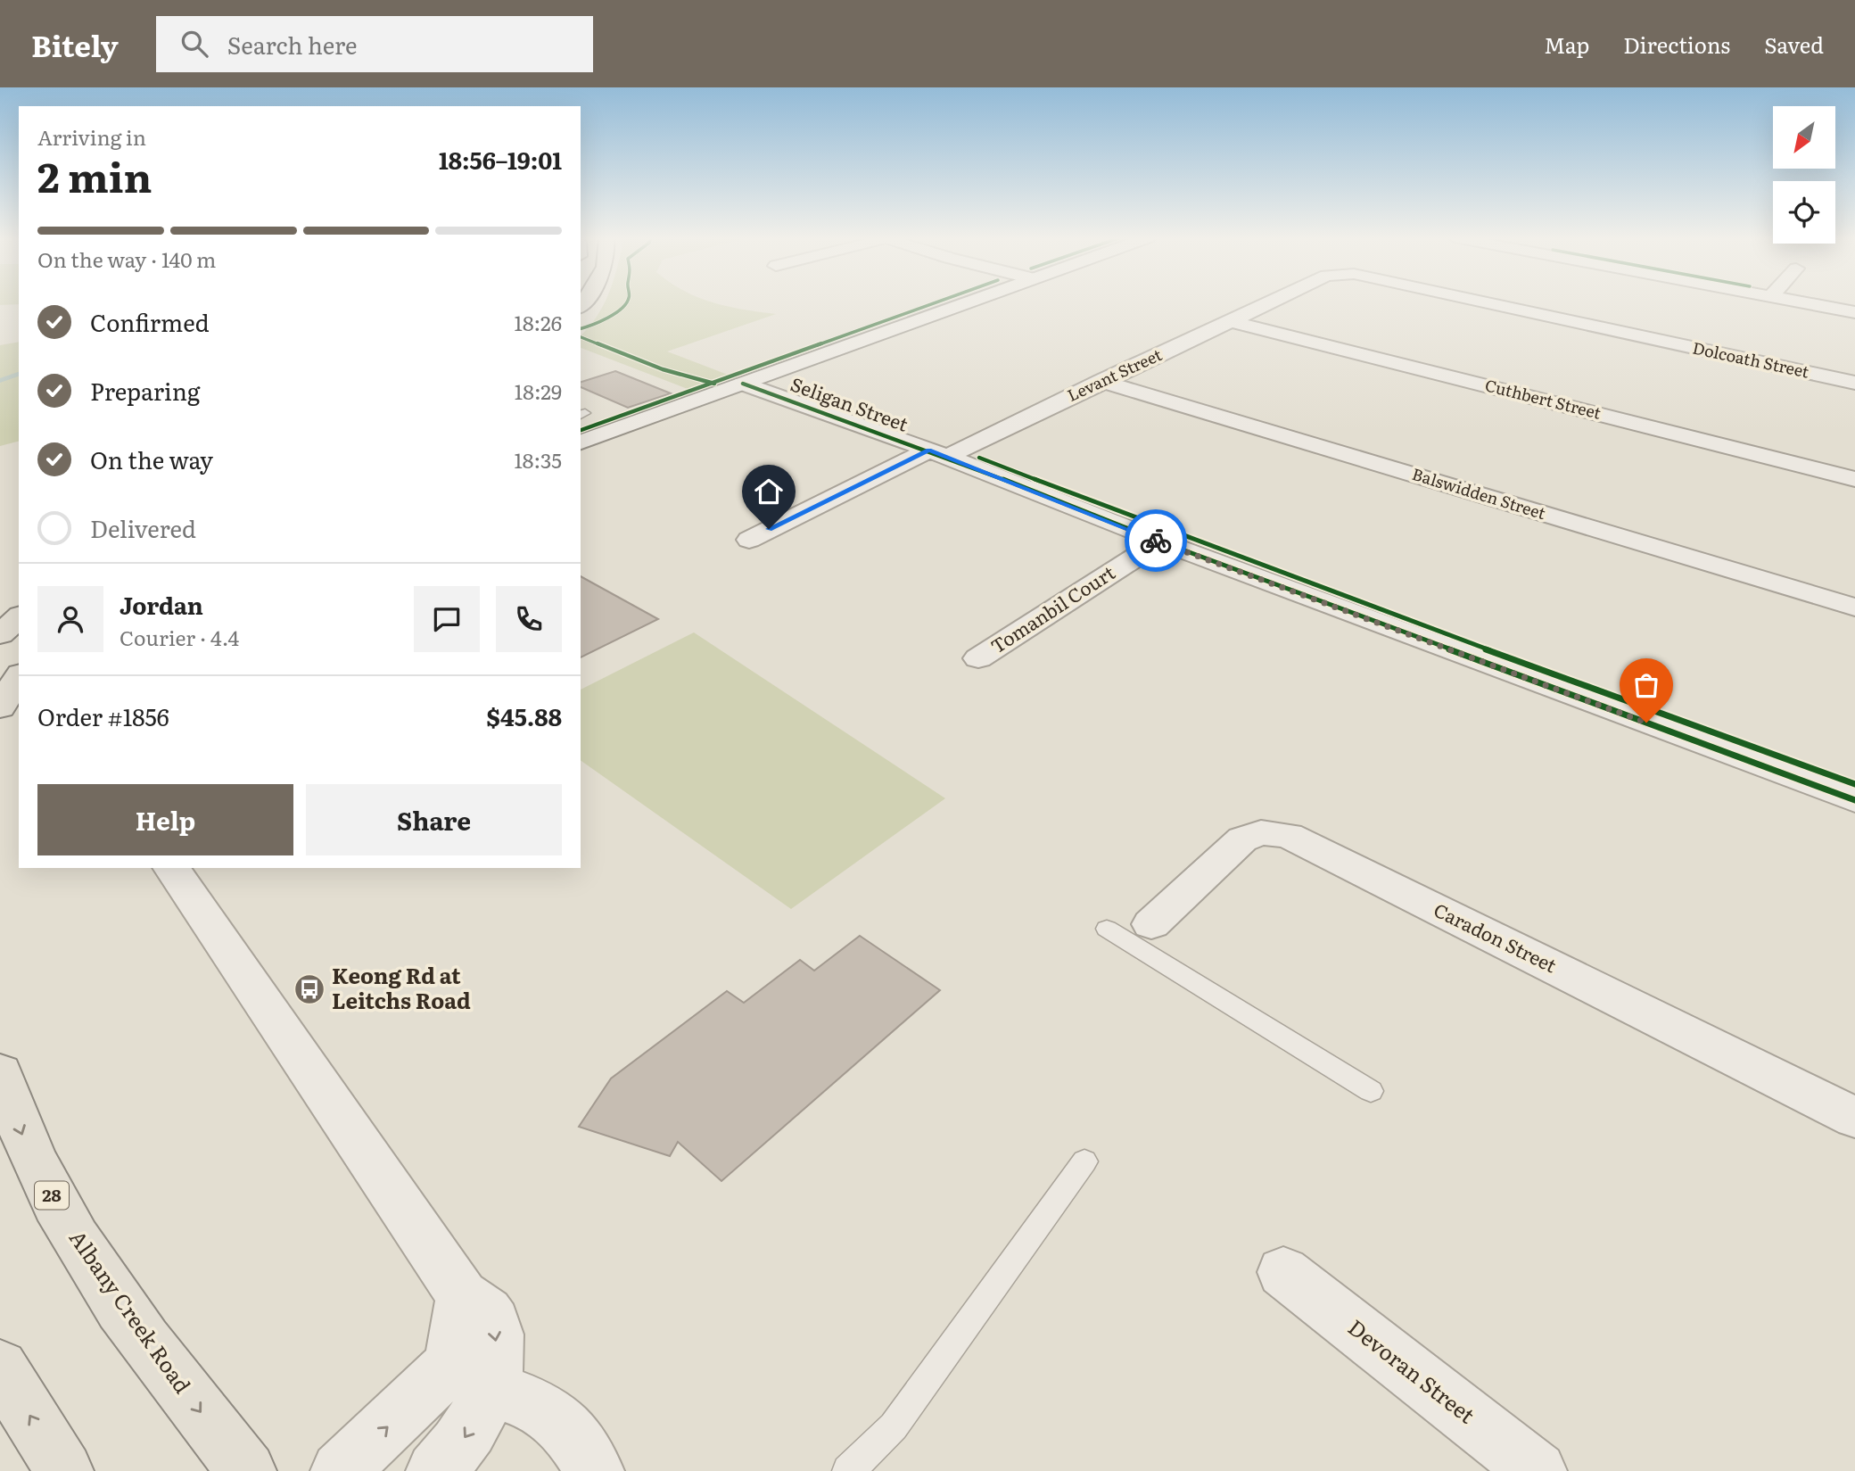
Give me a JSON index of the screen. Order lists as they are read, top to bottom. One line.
{"streets":{"main road":["28","Albany Creek Road"],"street":["Dolcoath Street","Levant Street","Cuthbert Street","Seligan Street","Balswidden Street","Tomanbil Court","Caradon Street","Devoran Street"]},"crossings":[["Levant Street","Cuthbert Street"],["Levant Street","Seligan Street"],["Levant Street","Balswidden Street"],["Seligan Street","Tomanbil Court"]],"one_way":["Albany Creek Road"],"places":{"bus stop":["Keong Rd at Leitchs Road"]},"north":"bottom left","page":{"header":"Bitely","search":"Search here","nav":["Map","Directions","Saved"],"heading":["2 min","Arriving in","18:56–19:01"],"panel":["Jordan","Courier · 4.4","Order #1856","$45.88"],"bar":"On the way · 140 m","list":[["Confirmed","18:26"],["Preparing","18:29"],["On the way","18:35"],"Delivered"],"buttons":["Help","Share"]}}
